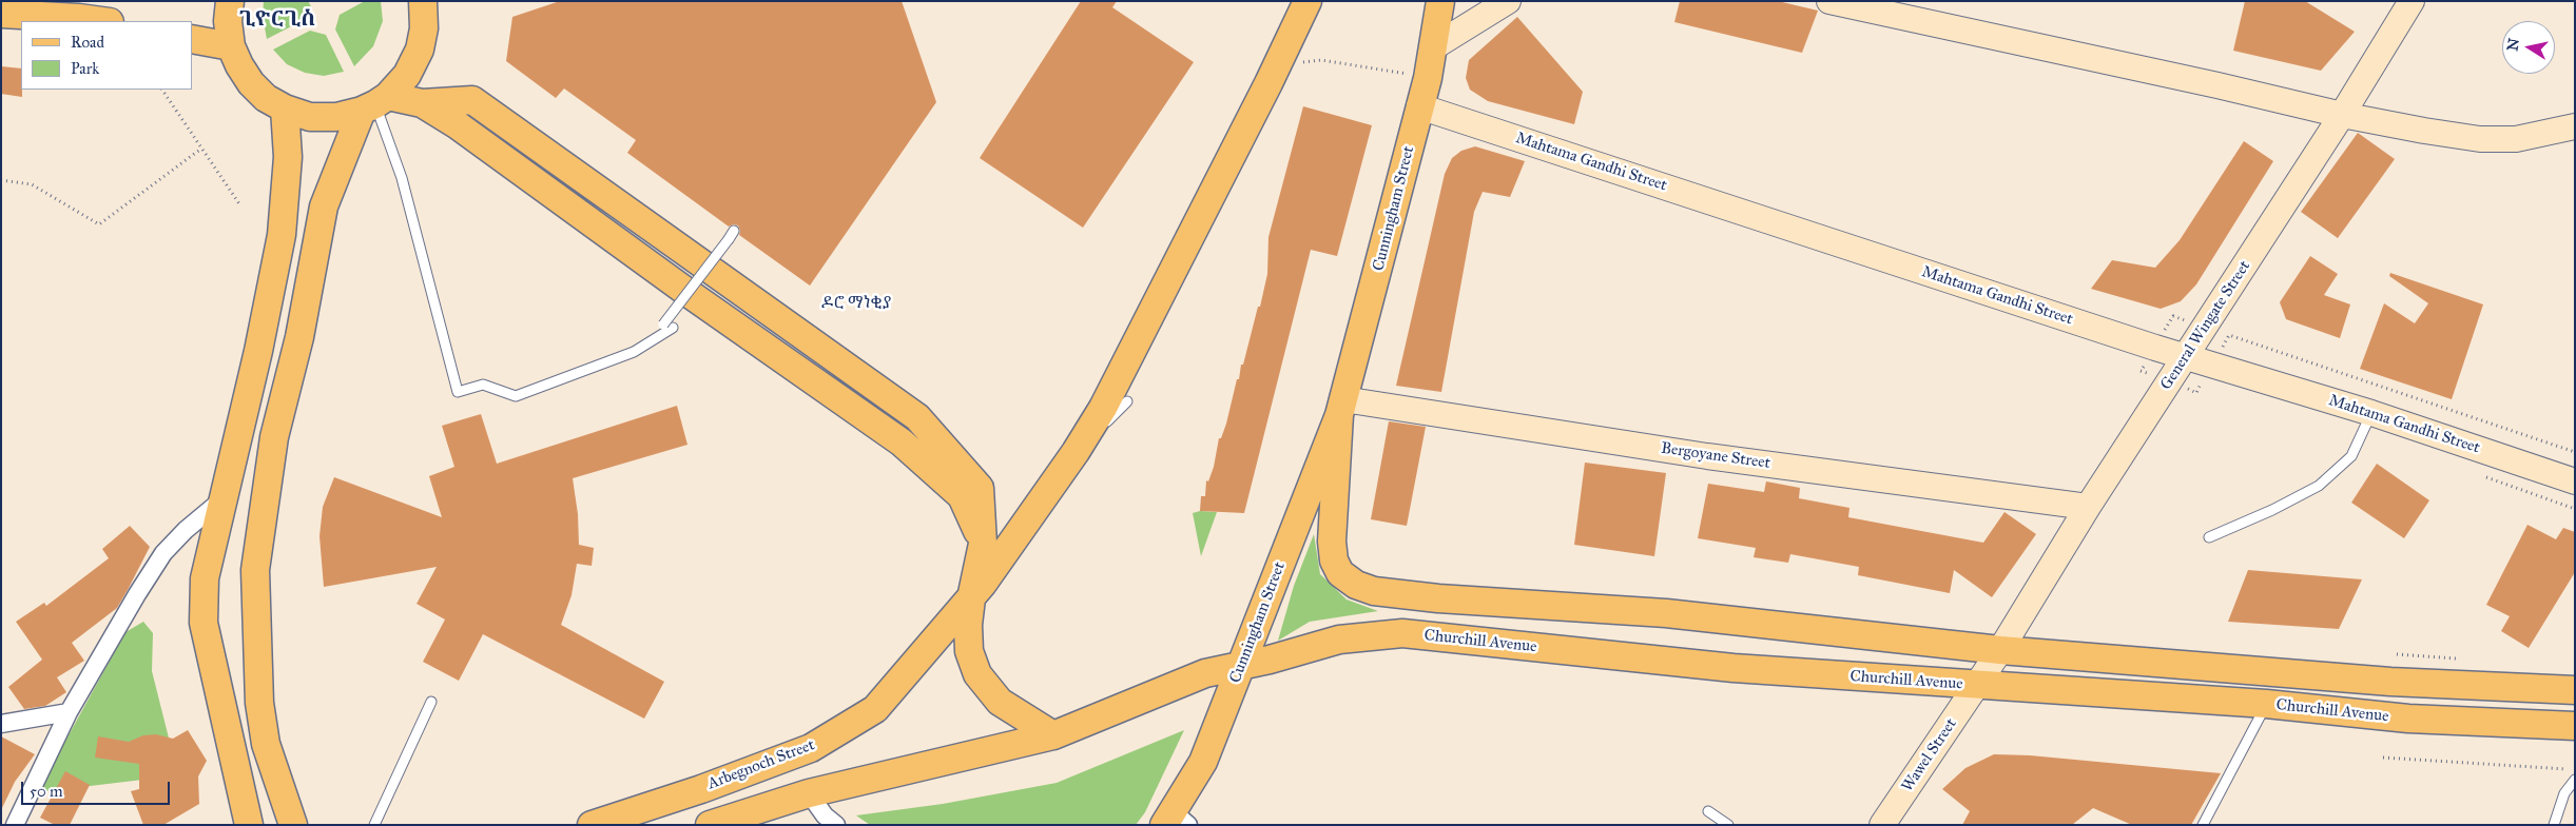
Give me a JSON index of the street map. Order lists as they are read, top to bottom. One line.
{"streets":{"main road":["Mahtama Gandhi Street","Cunningham Street","General Wingate Street","Bergoyane Street","Churchill Avenue","Wawel Street","Arbegnoch Street"]},"crossings":[["Mahtama Gandhi Street","Cunningham Street"],["Mahtama Gandhi Street","General Wingate Street"],["Cunningham Street","General Wingate Street"],["Cunningham Street","Bergoyane Street"],["Cunningham Street","Churchill Avenue"],["Cunningham Street","Wawel Street"],["General Wingate Street","Bergoyane Street"],["General Wingate Street","Wawel Street"],["Churchill Avenue","Wawel Street"]],"districts":["ጊዮርጊስ","ዶሮ ማነቂያ"],"legend":["Road","Park"],"scale_bar":"50 m","north":"left"}
